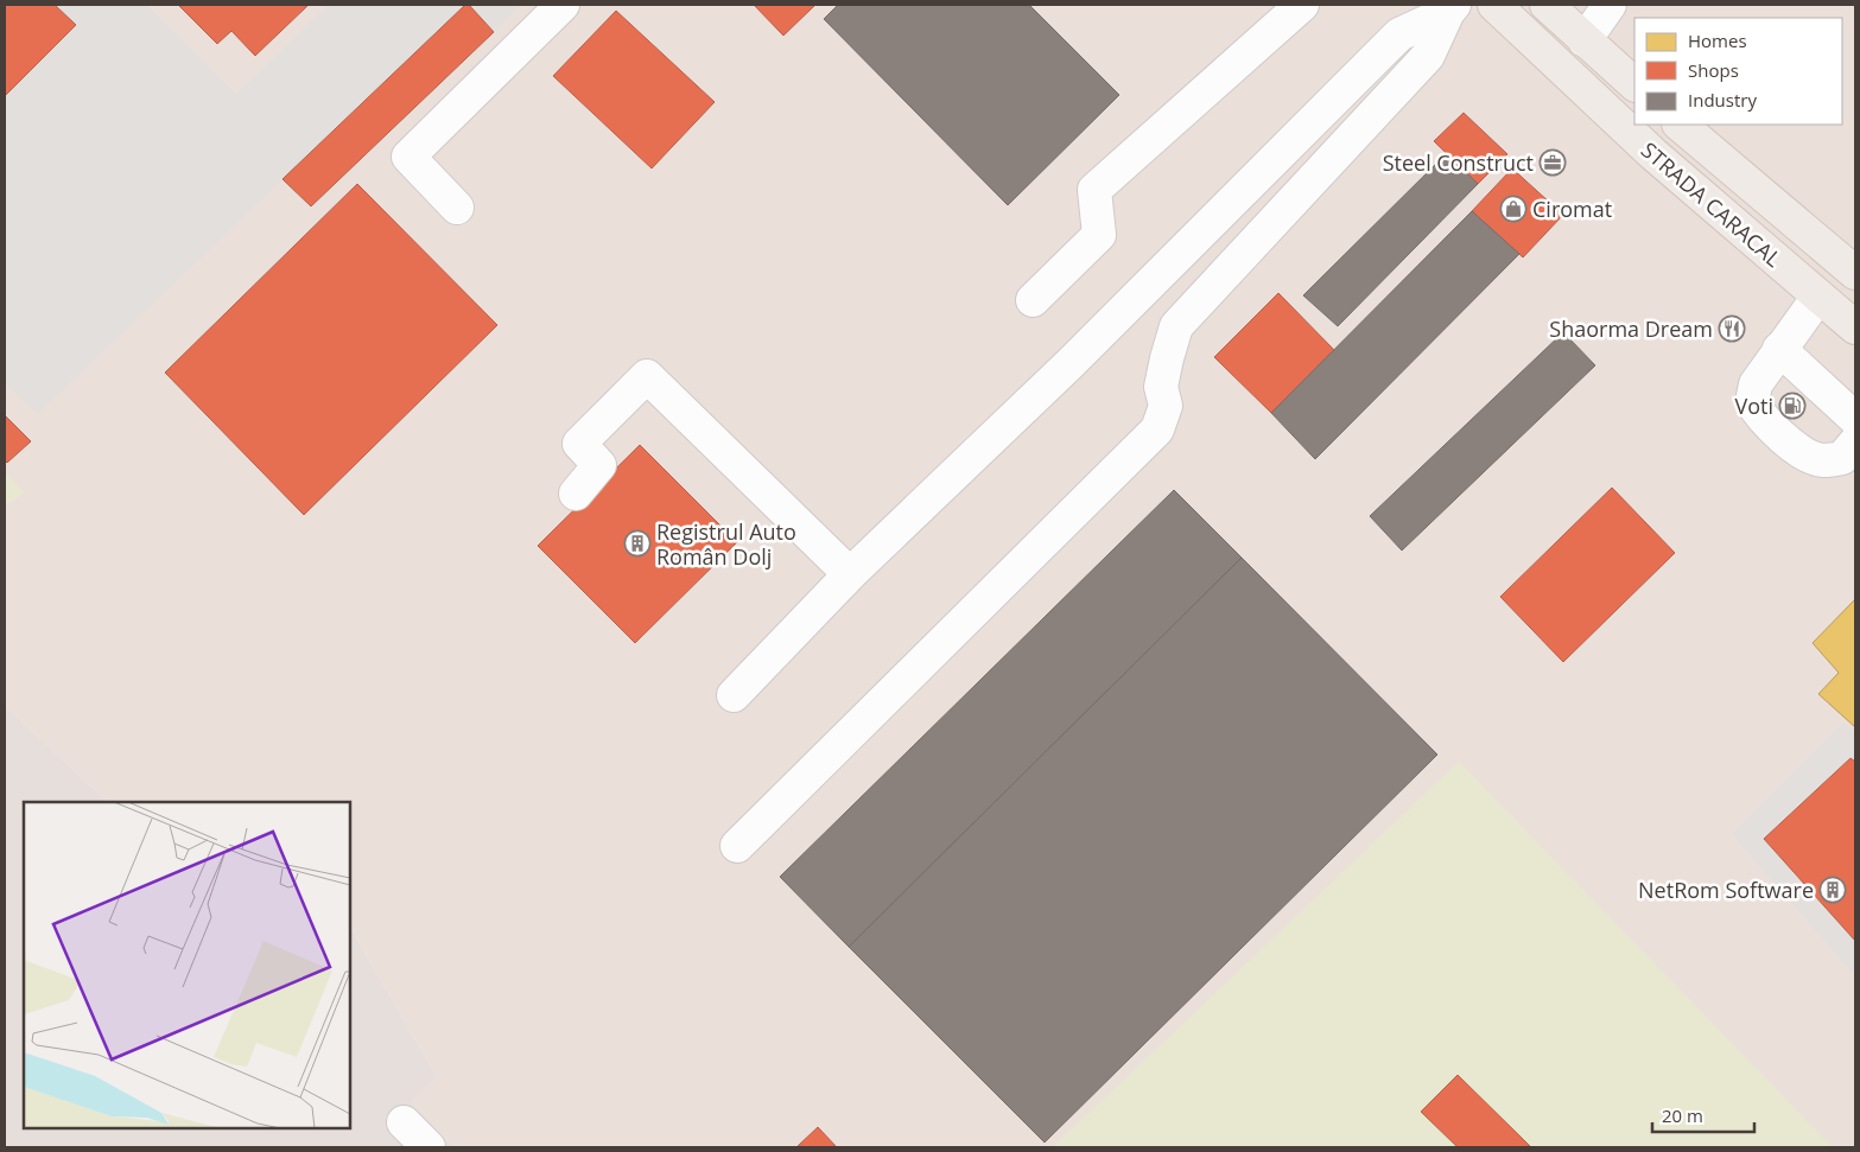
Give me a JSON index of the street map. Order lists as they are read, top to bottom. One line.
{"streets":{"main road":["STRADA CARACAL"]},"places":{"office":["Steel Construct"],"shop":["Ciromat"],"restaurant":["Shaorma Dream"],"fuel station":["Voti"],"building":["Registrul Auto Român Dolj","NetRom Software"]},"legend":["Homes","Shops","Industry"],"scale_bar":"20 m"}
